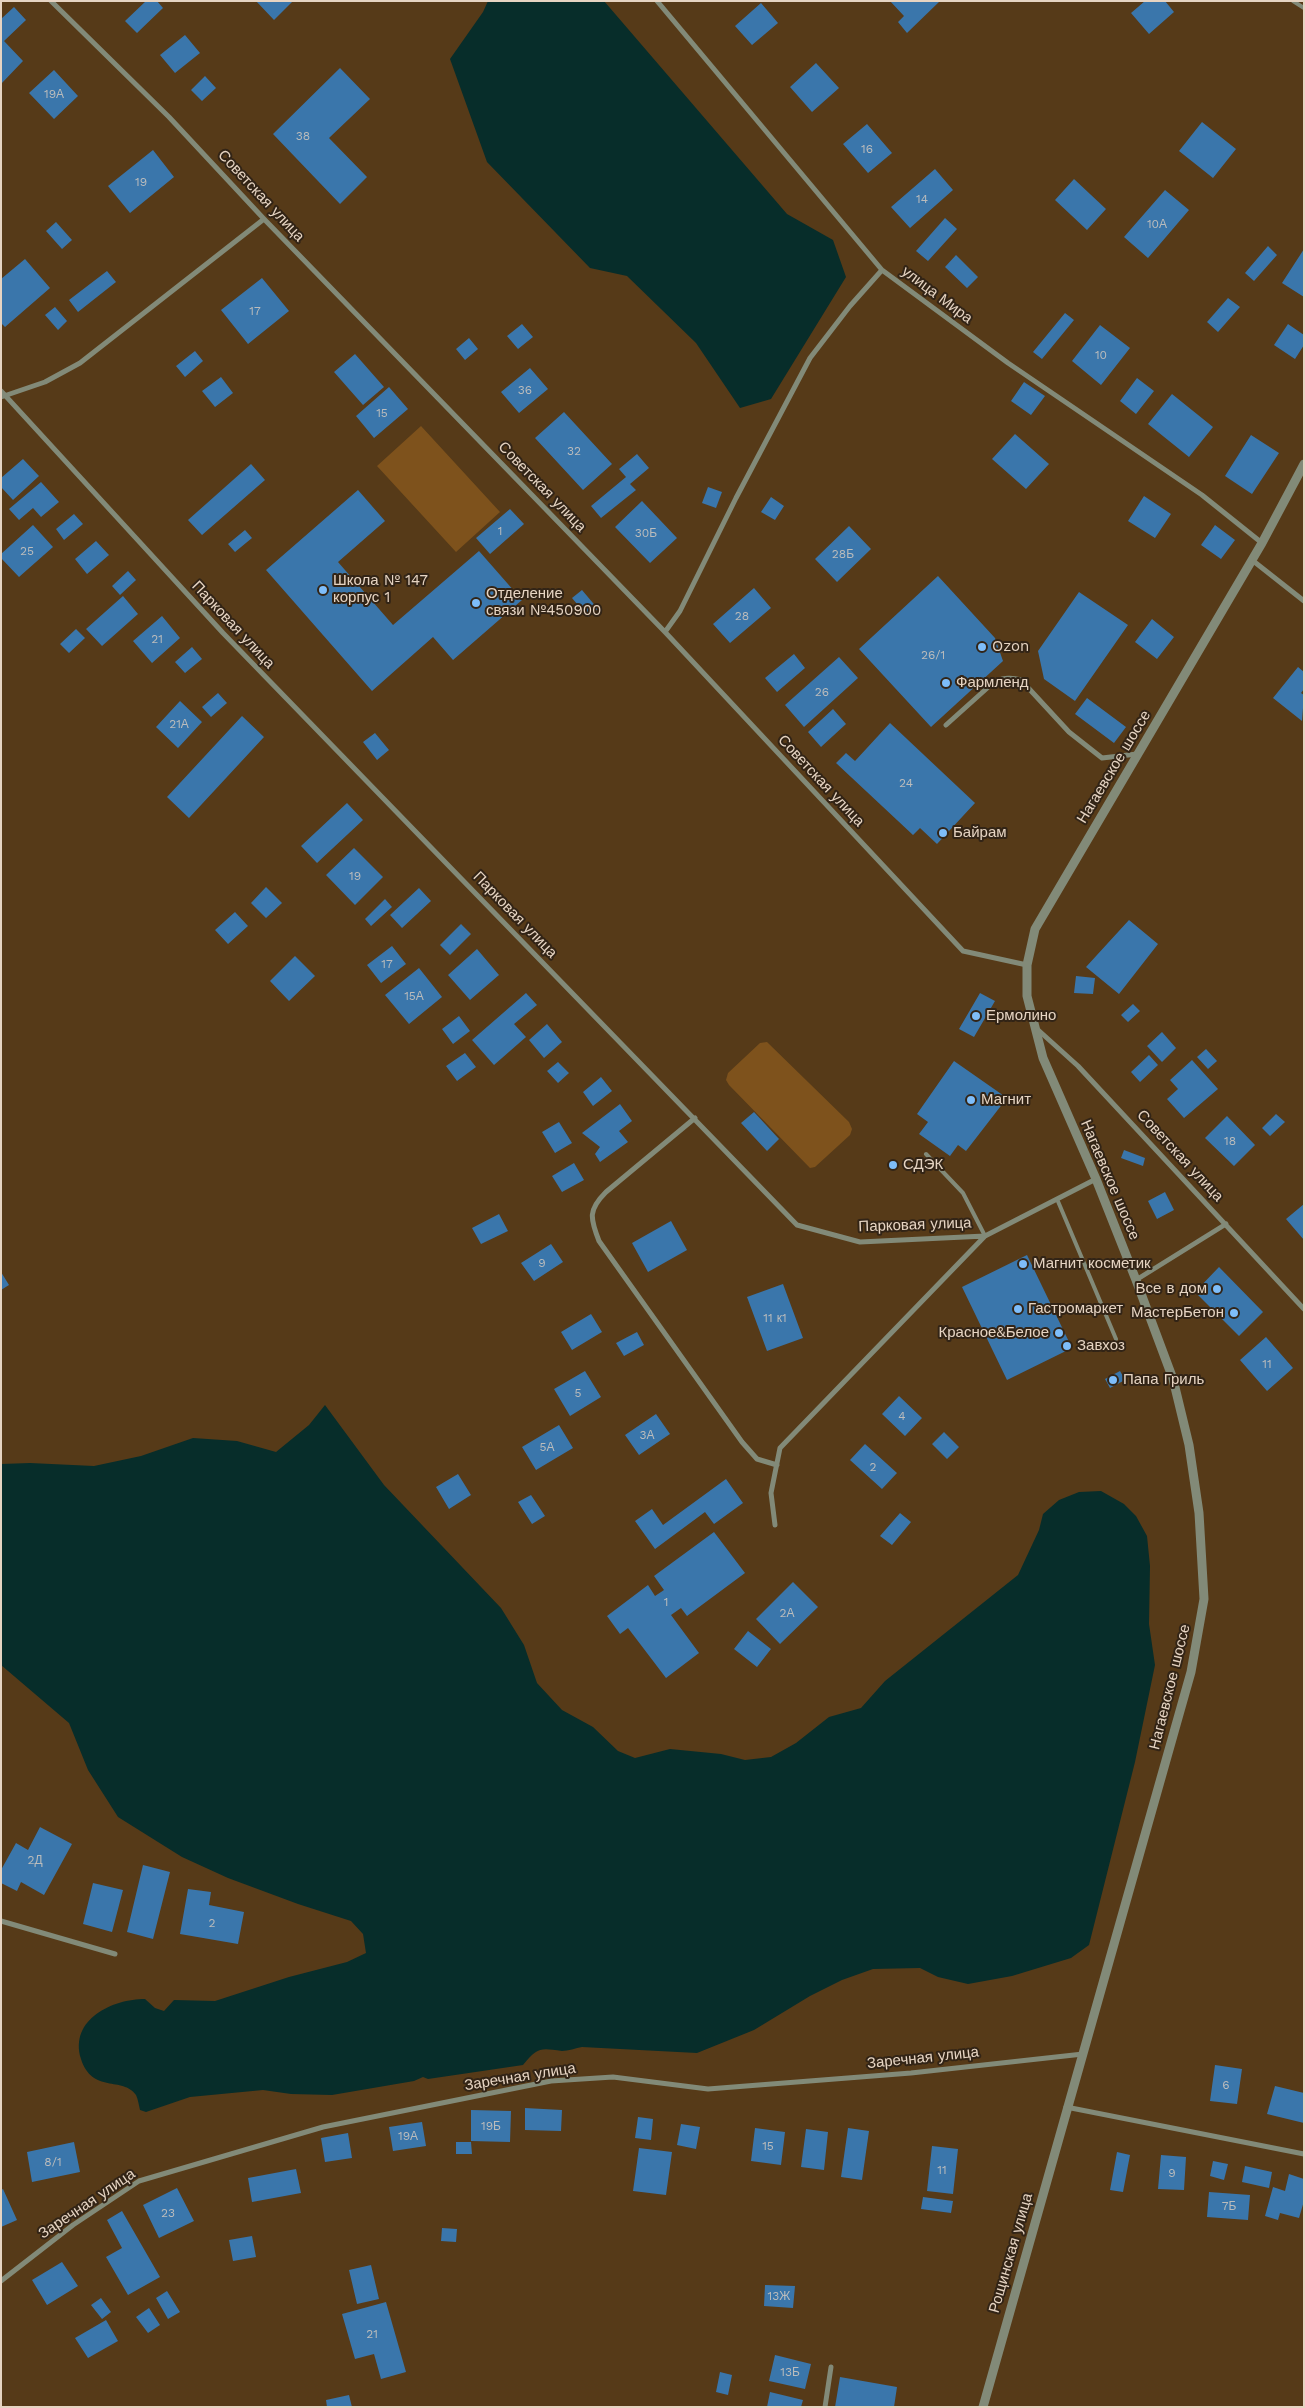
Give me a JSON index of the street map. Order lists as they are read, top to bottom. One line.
{"streets":{"street":["Советская улица","улица Мира","Парковая улица","Нагаевское шоссе","Заречная улица","Рощинская улица"]},"crossings":[["Советская улица","Нагаевское шоссе"],["улица Мира","Нагаевское шоссе"],["Парковая улица","Нагаевское шоссе"],["Нагаевское шоссе","Заречная улица"],["Нагаевское шоссе","Рощинская улица"]],"places":["Школа № 147 корпус 1","Отделение связи №450900","Ozon","Фармленд","Байрам","Ермолино","Магнит","СДЭК","Магнит косметик","Все в дом","Гастромаркет","МастерБетон","Красное&Белое","Завхоз","Папа Гриль"],"house_numbers":["19А","38","16","19","14","10А","17","10","36","15","32","1","30Б","25","28Б","28","21","26/1","26","21А","24","19","17","15А","18","9","11 к1","11","5","4","3А","5А","2","1","2А","2Д","2","6","19Б","19А","15","8/1","11","9","7Б","23","13Ж","21","13Б"]}
